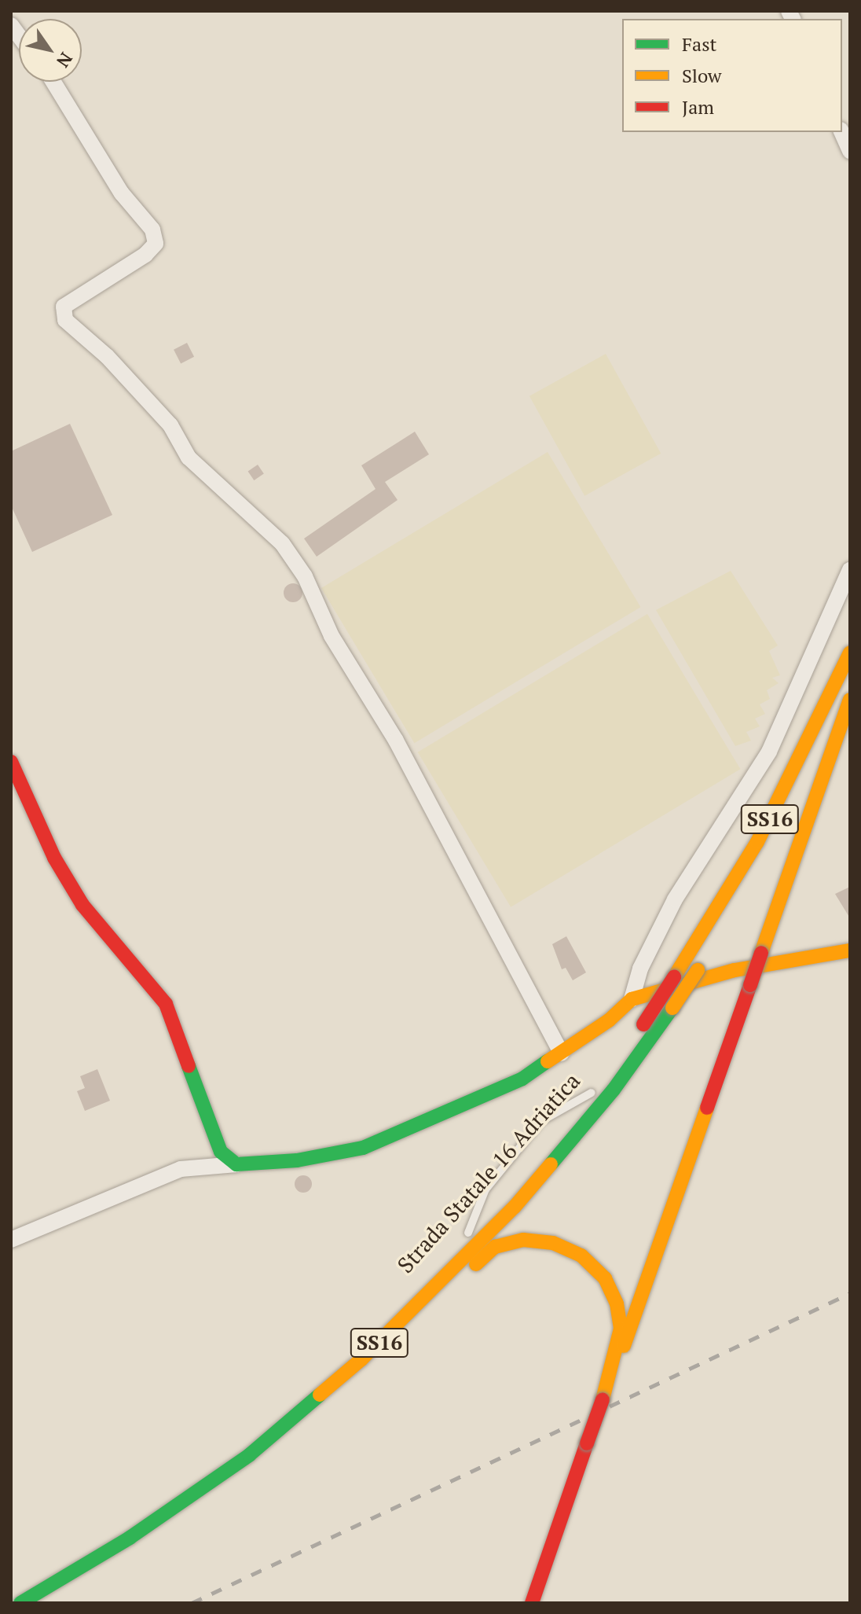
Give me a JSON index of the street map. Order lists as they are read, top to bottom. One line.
{"streets":{"main road":["SS16","Strada Statale 16 Adriatica"]},"legend":["Fast","Slow","Jam"],"north":"bottom right"}
